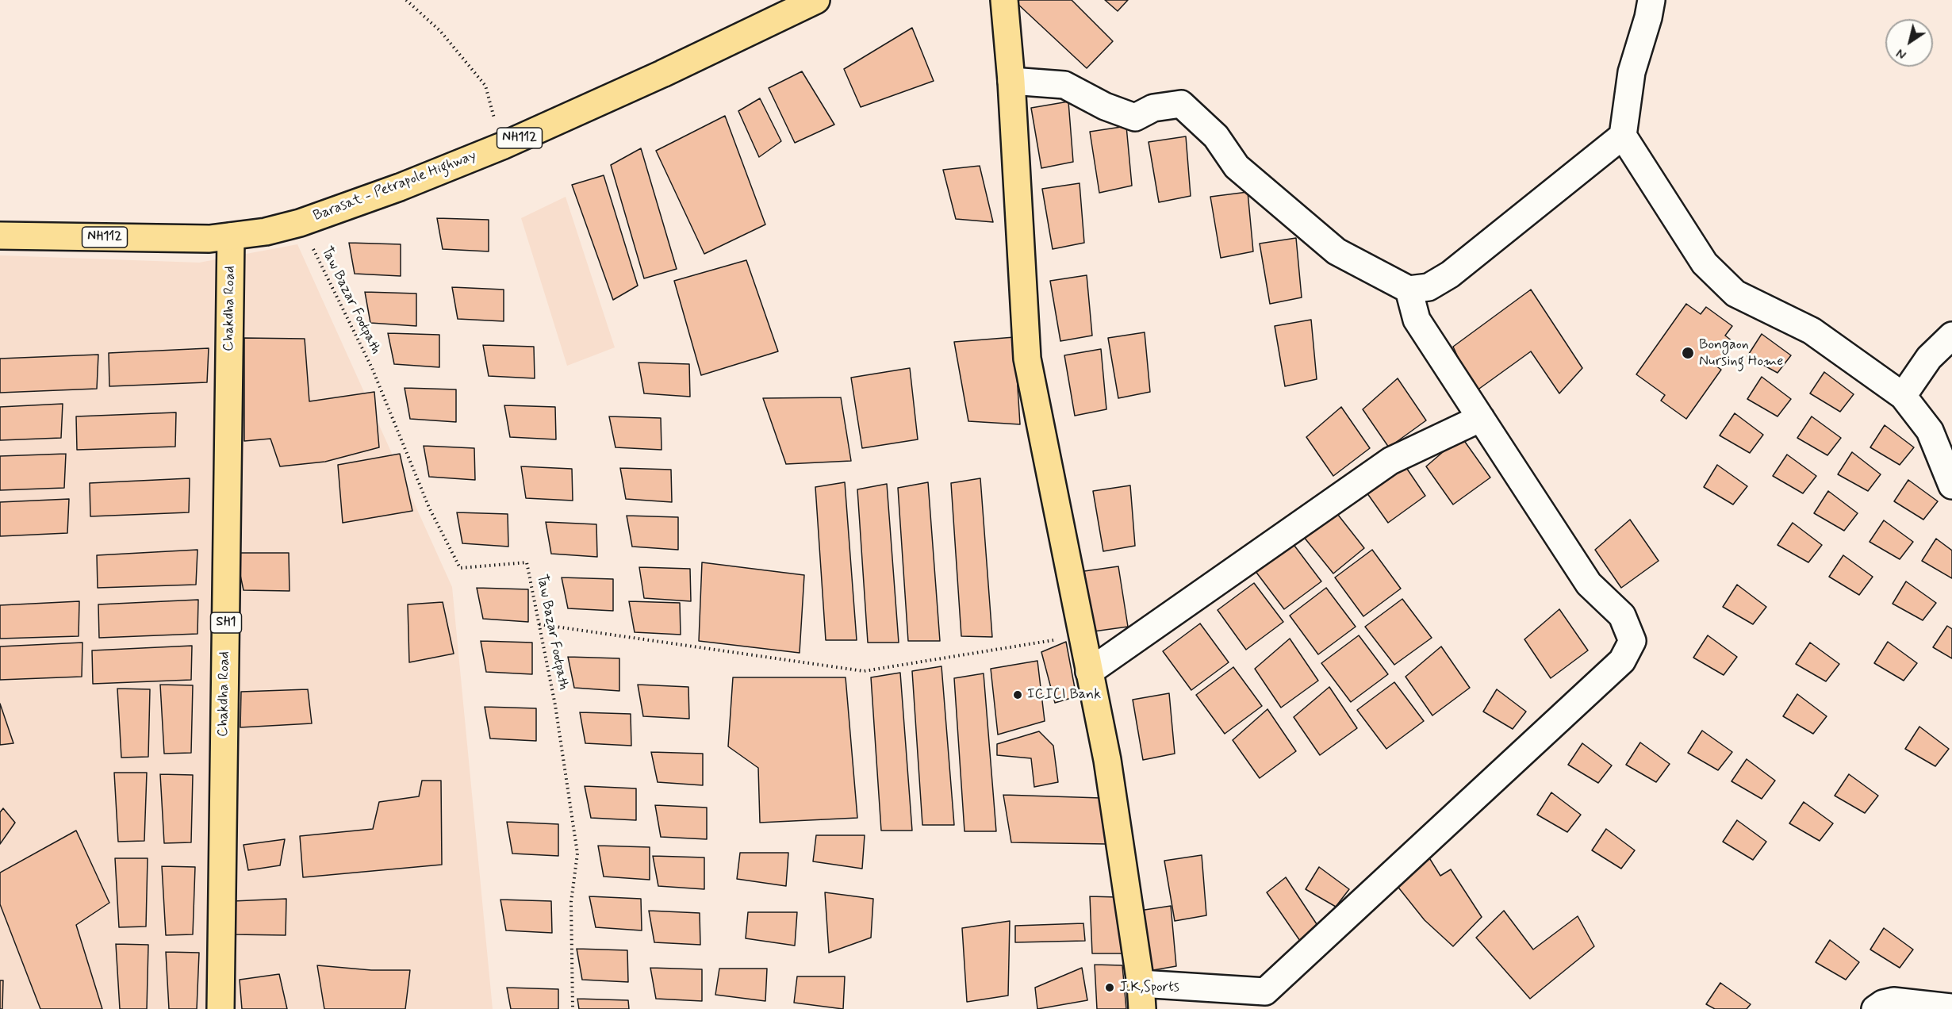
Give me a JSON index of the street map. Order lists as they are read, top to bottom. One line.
{"streets":{"main road":["NH112","Barasat - Petrapole Highway","Chakdha Road","SH1"],"path":["Taw Bazar Footpath"]},"crossings":[["Barasat - Petrapole Highway","Taw Bazar Footpath"],["Barasat - Petrapole Highway","Chakdha Road"]],"places":["Bongaon Nursing Home","ICICI Bank","J.K,Sports"],"north":"bottom left"}
